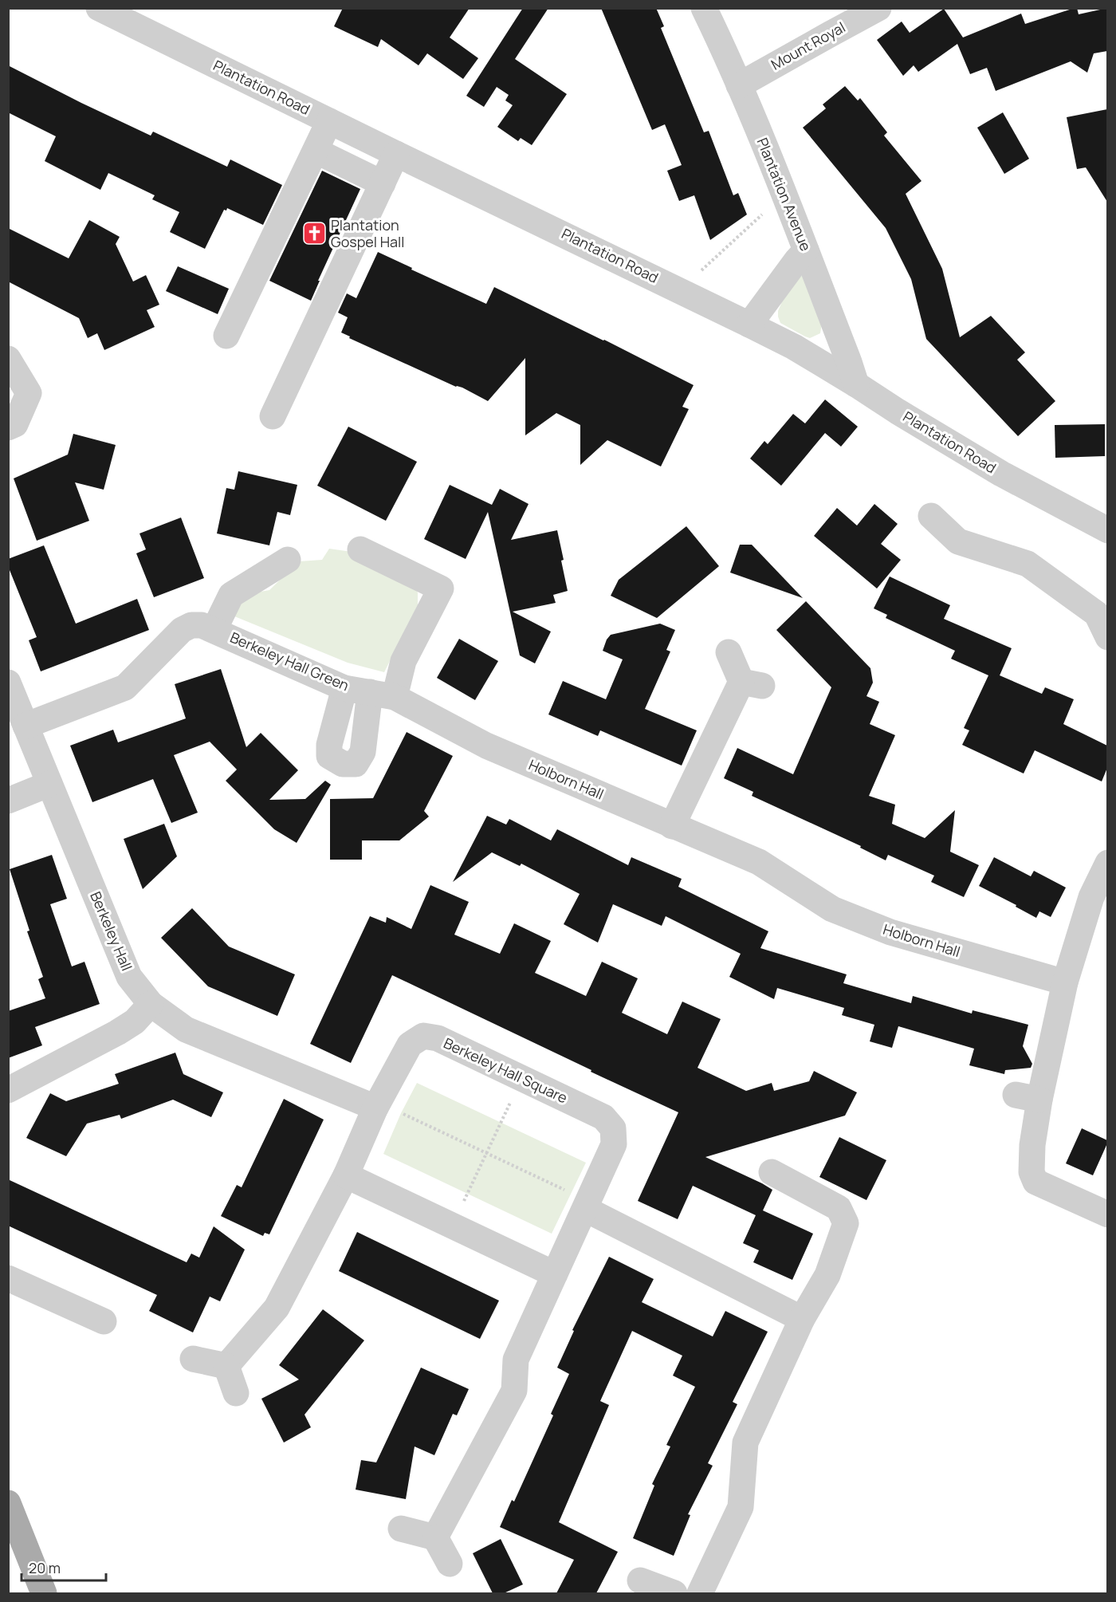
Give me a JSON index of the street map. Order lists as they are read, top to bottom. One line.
{"streets":{"street":["Mount Royal","Plantation Road","Plantation Avenue","Berkeley Hall Green","Holborn Hall","Berkeley Hall","Berkeley Hall Square"]},"crossings":[["Mount Royal","Plantation Avenue"],["Plantation Road","Plantation Avenue"],["Berkeley Hall Green","Holborn Hall"],["Berkeley Hall Green","Berkeley Hall"],["Berkeley Hall","Berkeley Hall Square"]],"places":{"church":["Plantation Gospel Hall"]},"scale_bar":"20 m"}
